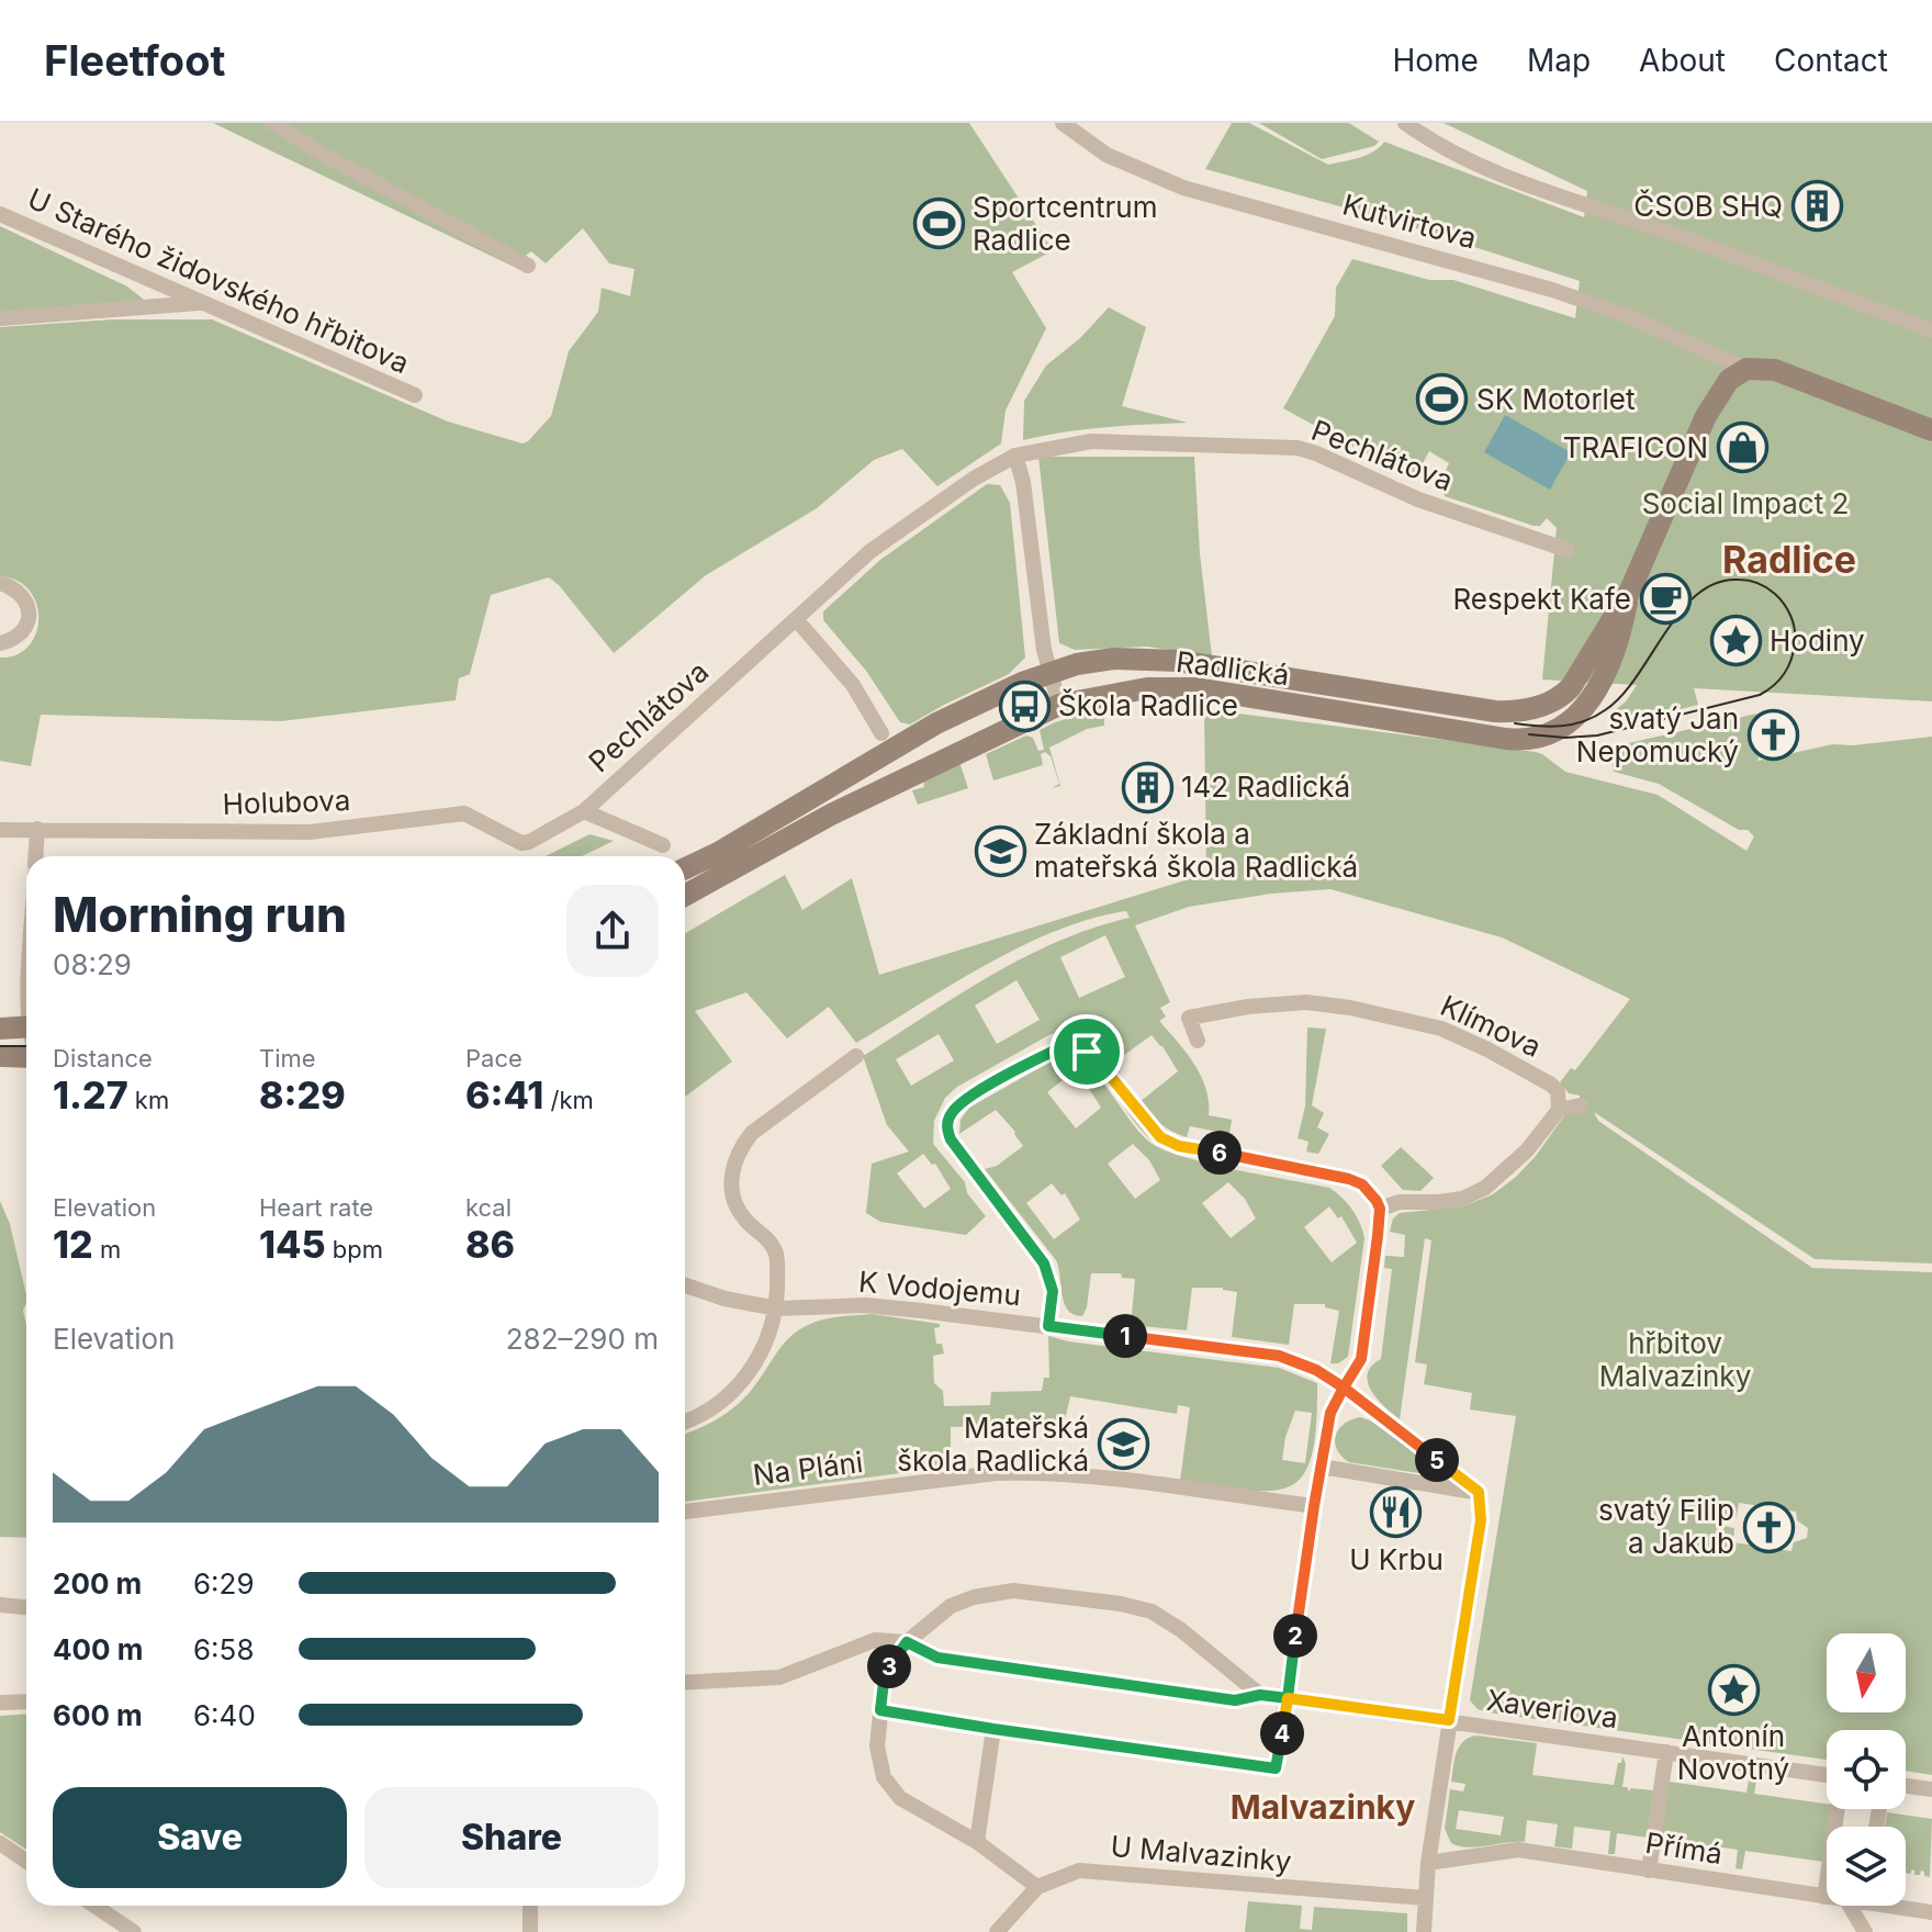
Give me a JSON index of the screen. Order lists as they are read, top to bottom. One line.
{"streets":{"main road":["Radlická"],"street":["Kutvirtova","U Starého židovského hřbitova","Pechlátova","Holubova","Klímova","K Vodojemu","Na Pláni","Xaveriova","Přímá","U Malvazinky"]},"crossings":[["Kutvirtova","Radlická"],["Pechlátova","Holubova"]],"districts":["Radlice","Malvazinky"],"parks":["Social Impact 2","hřbitov Malvazinky"],"places":{"building":["ČSOB SHQ","142 Radlická"],"sports":["Sportcentrum Radlice","SK Motorlet"],"shop":["TRAFICON"],"cafe":["Respekt Kafe"],"place":["Hodiny","Antonín Novotný"],"bus stop":["Škola Radlice"],"church":["svatý Jan Nepomucký","svatý Filip a Jakub"],"school or university":["Základní škola a mateřská škola Radlická","Mateřská škola Radlická"],"restaurant":["U Krbu"]},"north":"bottom","page":{"header":"Fleetfoot","nav":["Home","Map","About","Contact"],"heading":["Morning run","08:29"],"stats":[["Distance","1.27 km"],["Time","8:29"],["Pace","6:41 /km"],["Elevation","12 m"],["Heart rate","145 bpm"],["kcal","86"]],"pins":["6","1","5","2","3","4"],"chart":["Elevation","282–290 m"],"list":[{"name":"200 m","note":"6:29"},{"name":"400 m","note":"6:58"},{"name":"600 m","note":"6:40"}],"buttons":["Save","Share"]}}
